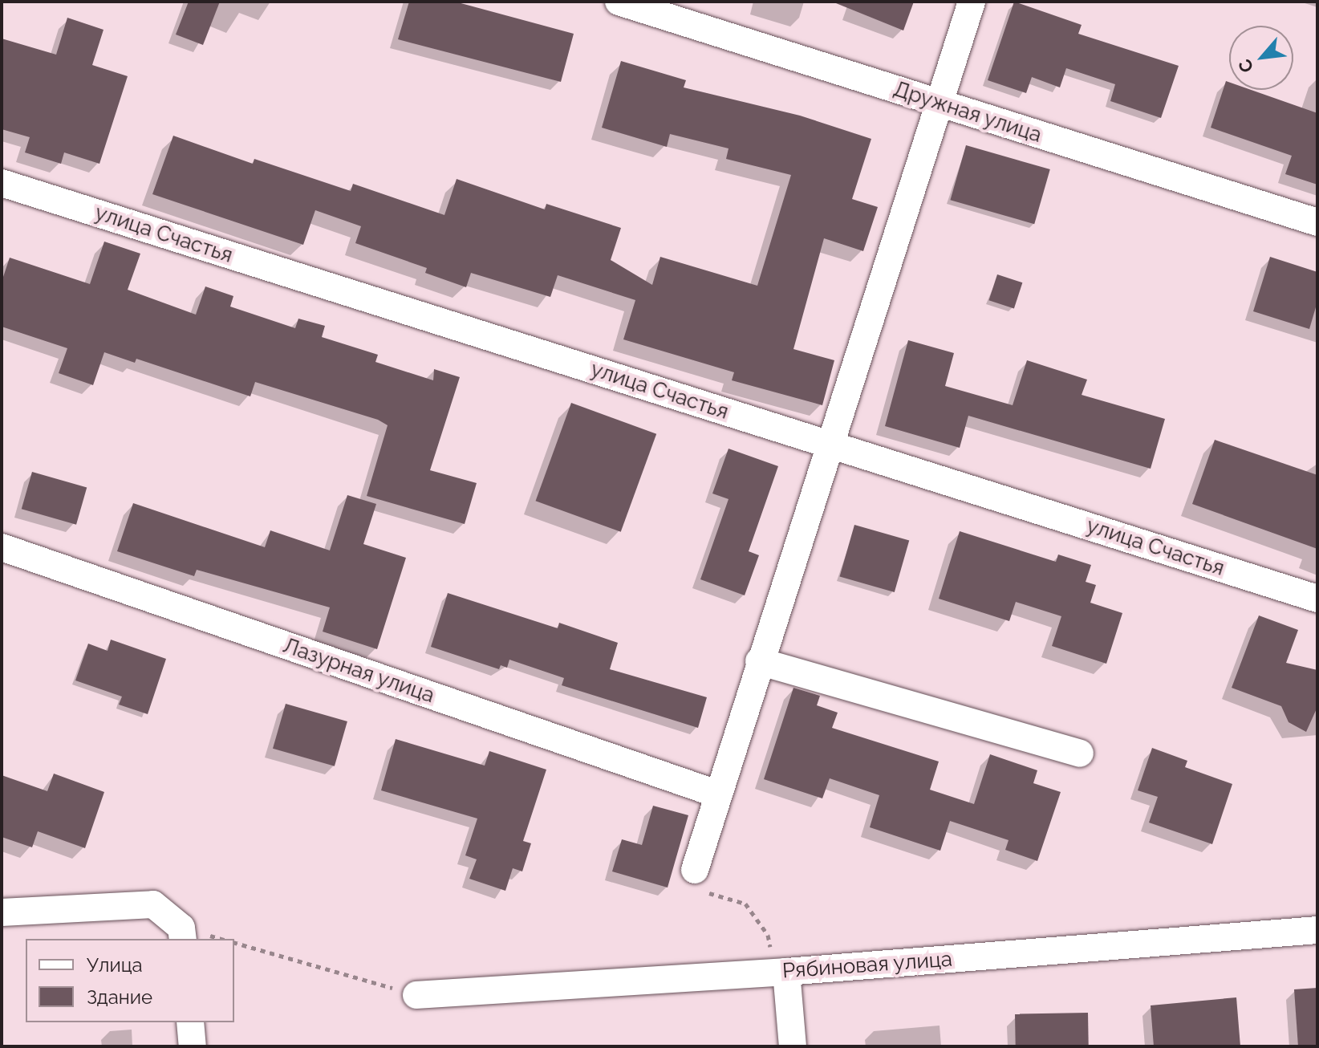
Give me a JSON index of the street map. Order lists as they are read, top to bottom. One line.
{"streets":{"street":["Дружная улица","улица Счастья","Лазурная улица","Рябиновая улица"]},"legend":["Улица","Здание"],"north":"bottom left"}
